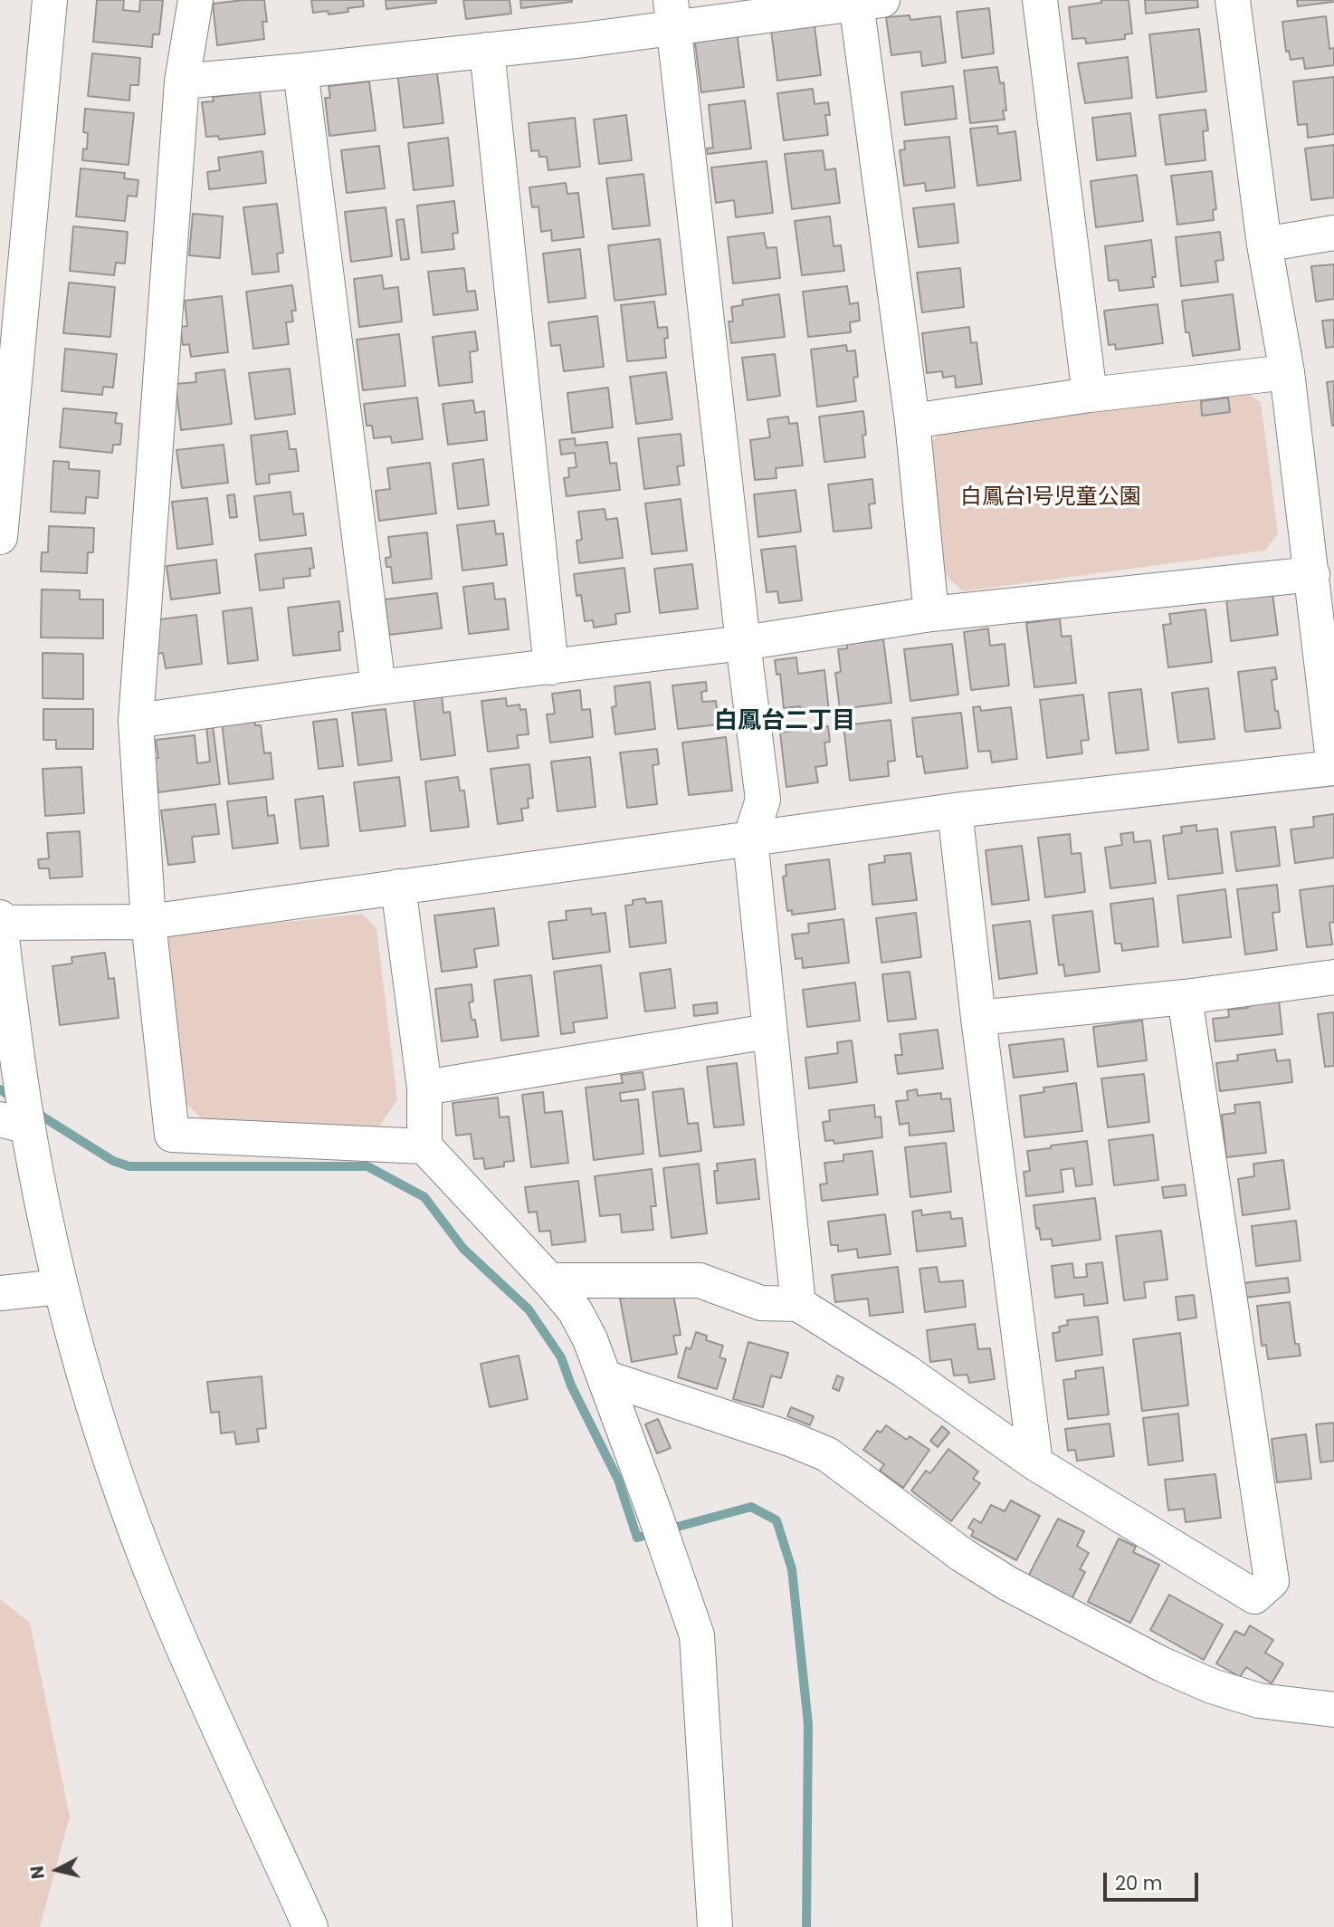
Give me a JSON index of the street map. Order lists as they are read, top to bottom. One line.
{"districts":["白鳳台二丁目"],"parks":["白鳳台1号児童公園"],"scale_bar":"20 m","north":"left"}
